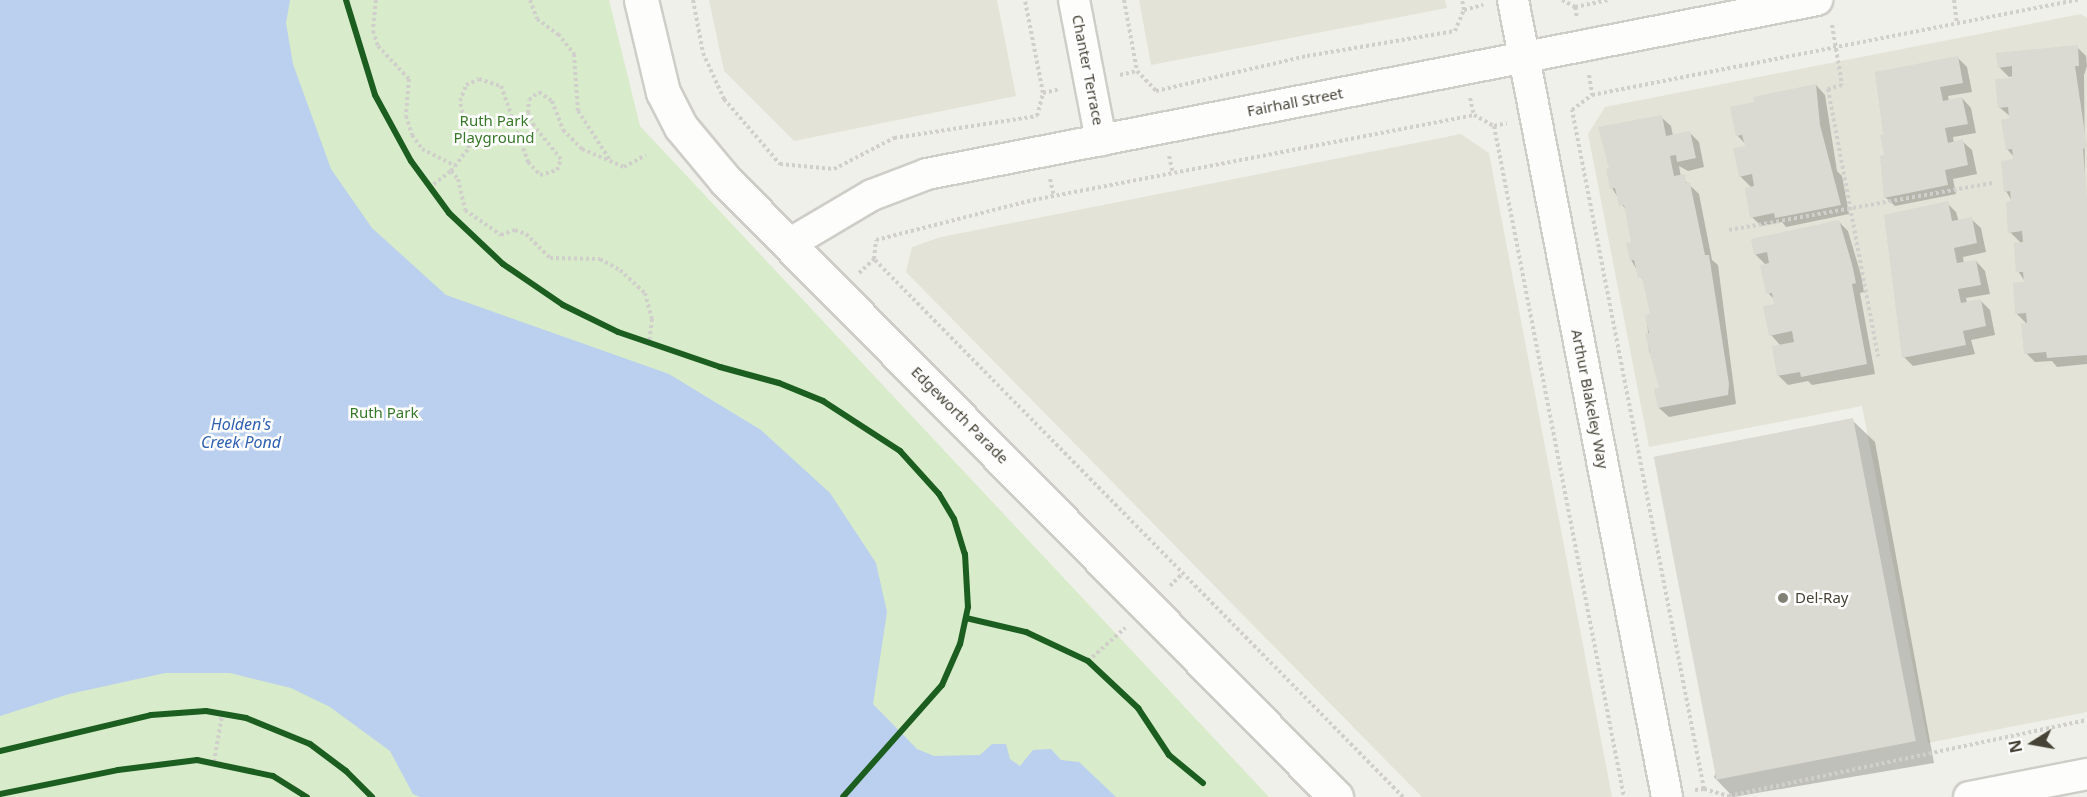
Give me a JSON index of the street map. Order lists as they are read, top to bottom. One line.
{"streets":{"street":["Chanter Terrace","Fairhall Street","Arthur Blakeley Way","Edgeworth Parade"]},"crossings":[["Chanter Terrace","Fairhall Street"],["Fairhall Street","Arthur Blakeley Way"],["Fairhall Street","Edgeworth Parade"]],"water":["Holden's Creek Pond"],"parks":["Ruth Park Playground","Ruth Park"],"places":["Del-Ray"],"north":"left"}
